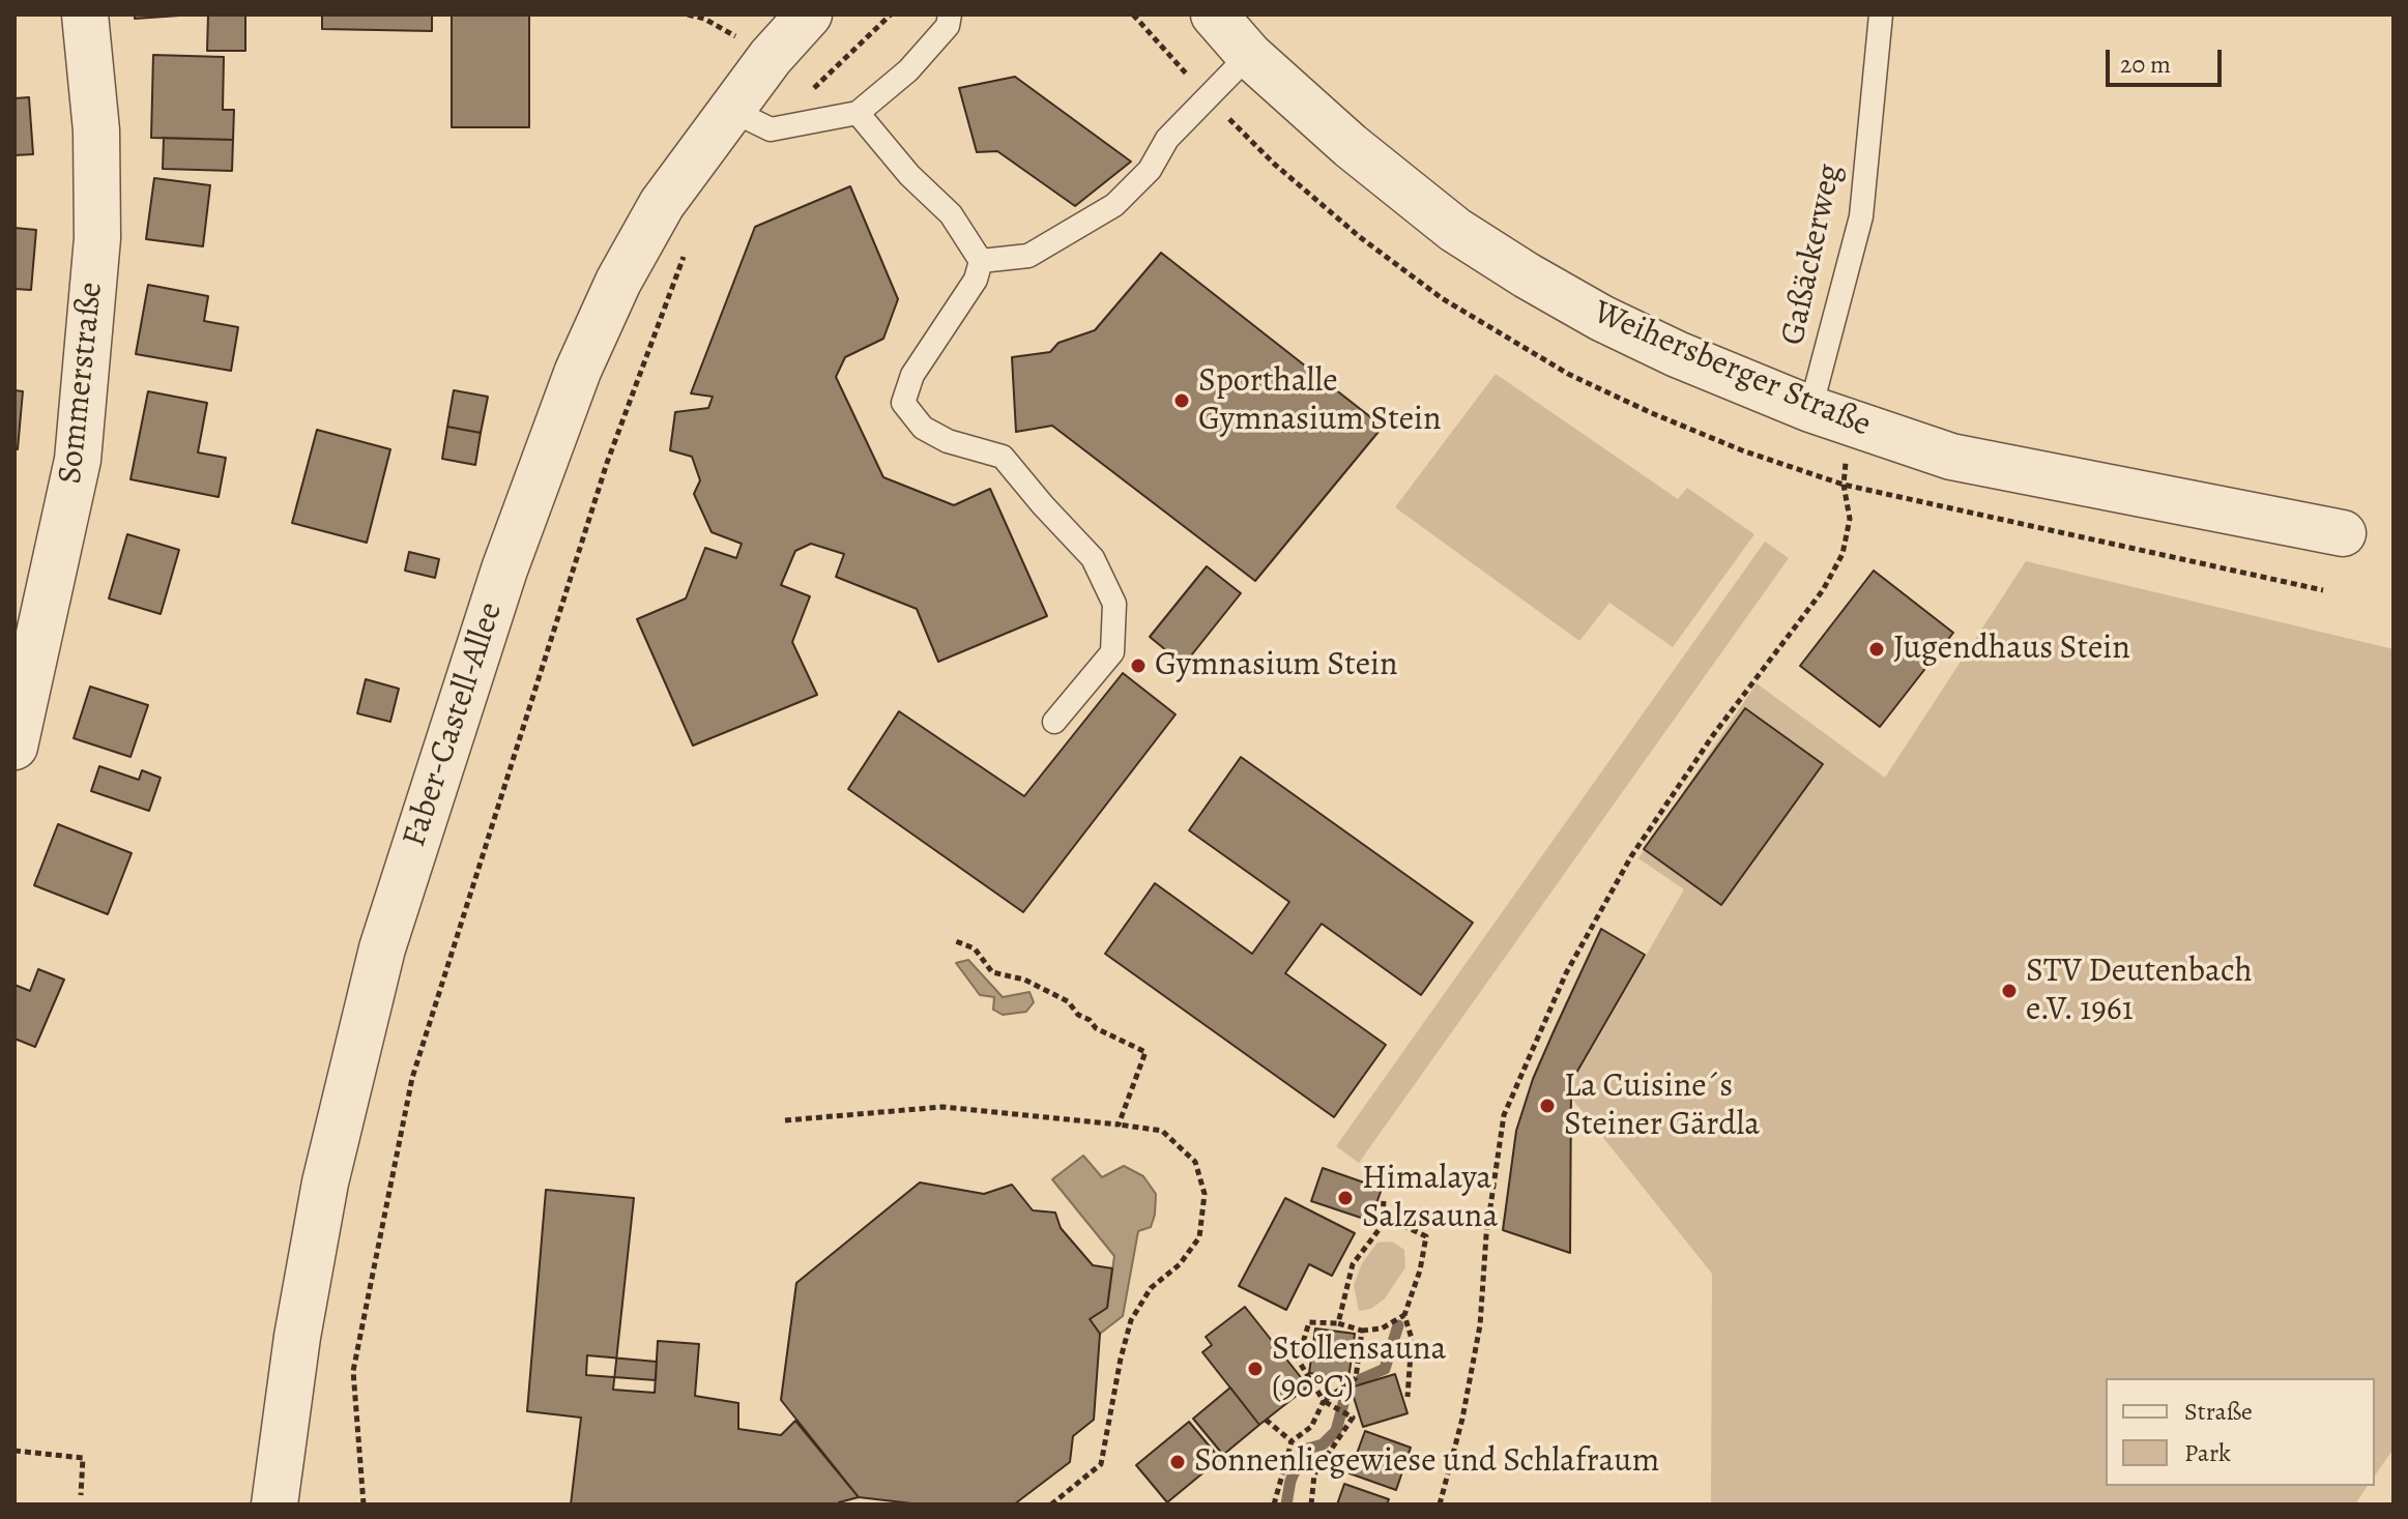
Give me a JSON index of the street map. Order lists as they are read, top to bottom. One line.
{"streets":{"street":["Weihersberger Straße","Sommerstraße","Faber-Castell-Allee"],"lane":["Gaßäckerweg"]},"crossings":[["Gaßäckerweg","Weihersberger Straße"]],"places":["Sporthalle Gymnasium Stein","Jugendhaus Stein","Gymnasium Stein","STV Deutenbach e.V. 1961","La Cuisine´s Steiner Gärdla","Himalaya Salzsauna","Stollensauna (90°C)","Sonnenliegewiese und Schlafraum"],"legend":["Straße","Park"],"scale_bar":"20 m"}
